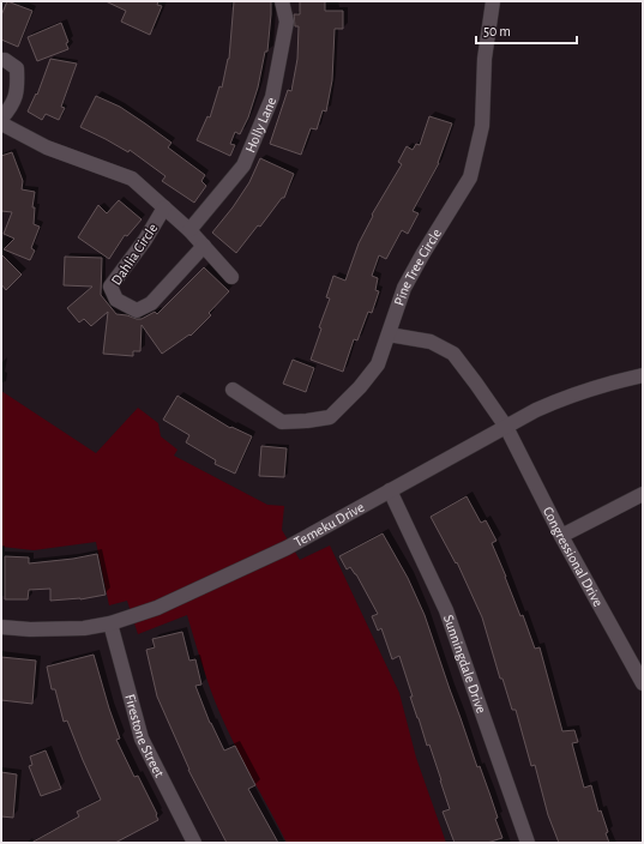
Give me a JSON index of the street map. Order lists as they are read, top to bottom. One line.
{"streets":{"street":["Holly Lane","Dahlia Circle","Pine Tree Circle","Temeku Drive","Congressional Drive","Sunningdale Drive","Firestone Street"]},"crossings":[["Pine Tree Circle","Congressional Drive"],["Temeku Drive","Congressional Drive"],["Temeku Drive","Sunningdale Drive"],["Temeku Drive","Firestone Street"]],"scale_bar":"50 m"}
